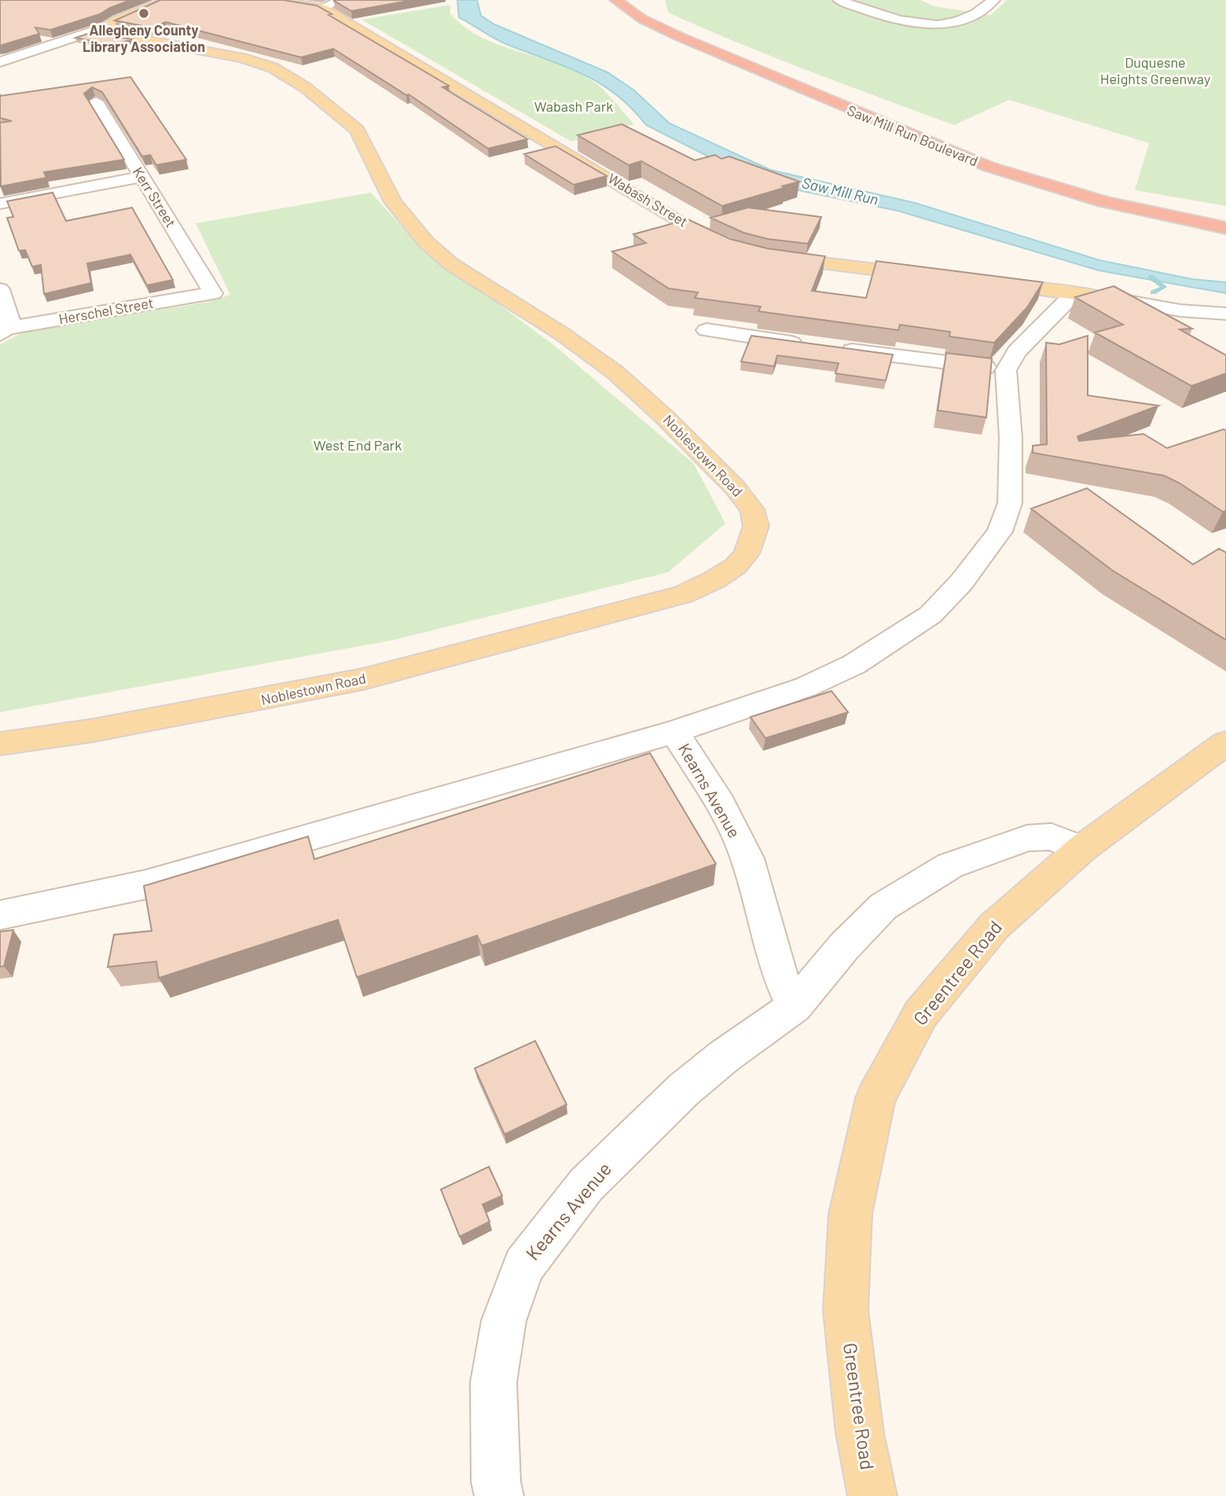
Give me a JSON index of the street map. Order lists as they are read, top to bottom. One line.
{"streets":{"highway":["Saw Mill Run Boulevard"],"main road":["Wabash Street","Noblestown Road","Greentree Road"],"street":["Kerr Street","Herschel Street","Kearns Avenue"]},"crossings":[["Kerr Street","Herschel Street"],["Kearns Avenue","Greentree Road"]],"water":["Saw Mill Run"],"parks":["Duquesne Heights Greenway","Wabash Park","West End Park"],"places":["Allegheny County Library Association"]}
